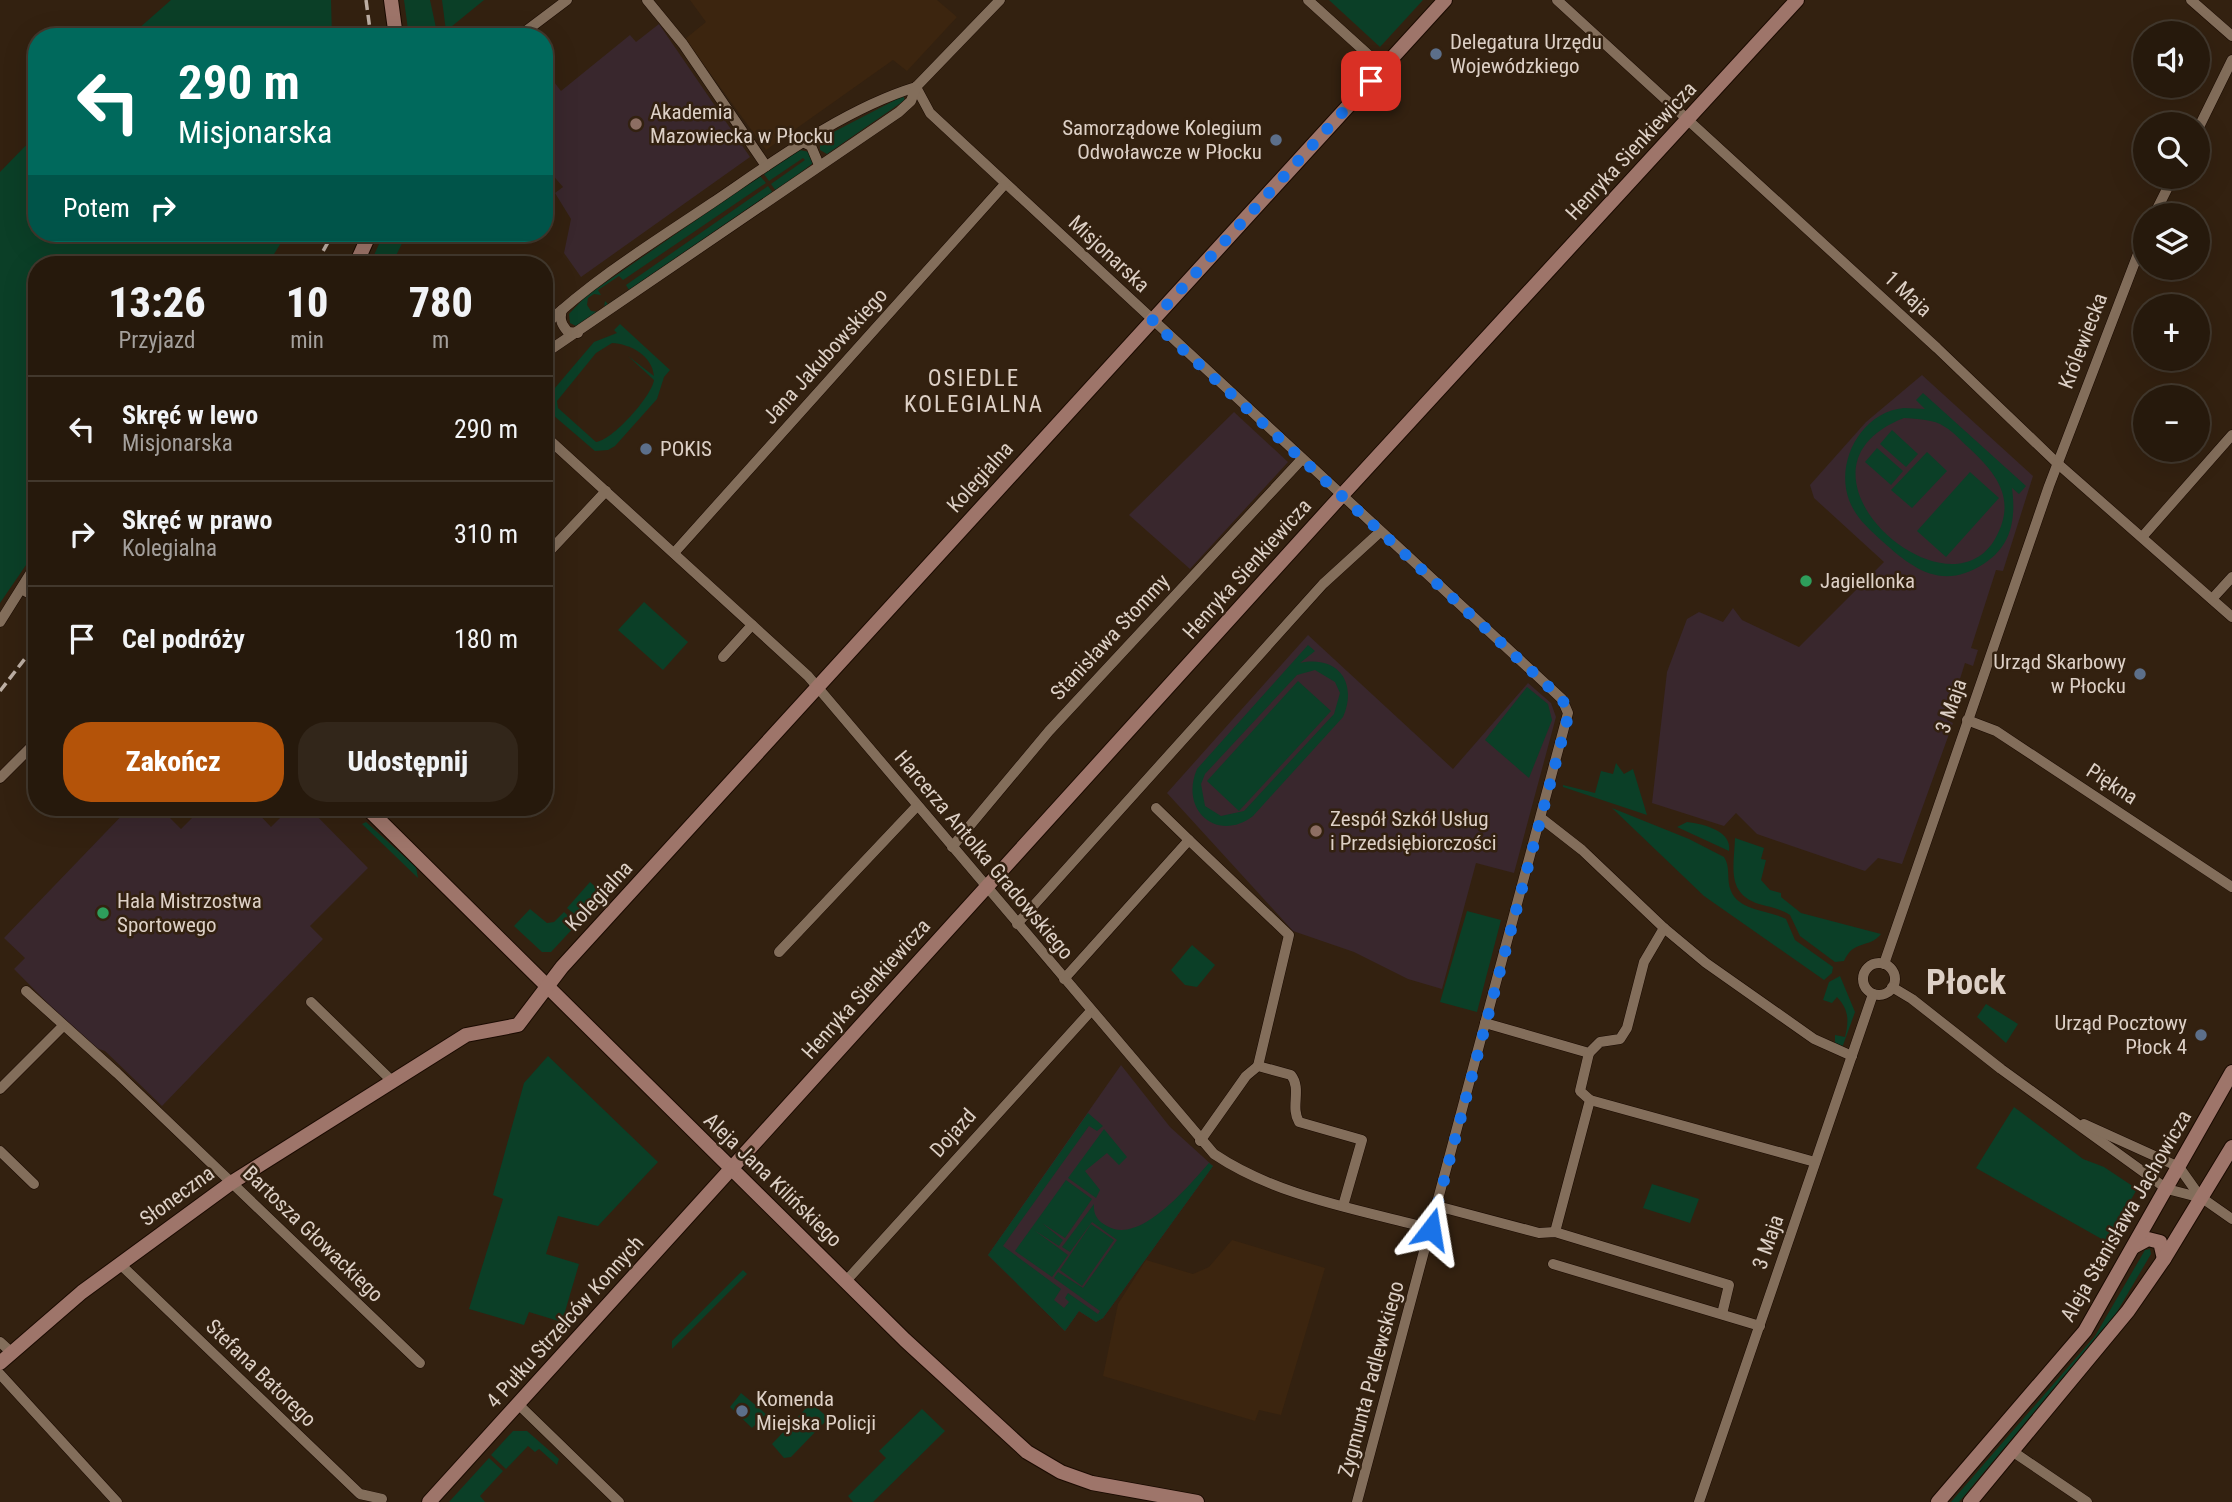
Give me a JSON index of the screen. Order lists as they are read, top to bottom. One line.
{"streets":{"street":["Henryka Sienkiewicza","Misjonarska","1 Maja","Królewiecka","Jana Jakubowskiego","Kolegialna","Stanisława Stommy","3 Maja","Piękna","Harcerza Antolka Gradowskiego","Dojazd","Aleja Jana Kilińskiego","Słoneczna","Aleja Stanisława Jachowicza","Bartosza Głowackiego","4 Pułku Strzelców Konnych","Stefana Batorego","Zygmunta Padlewskiego"]},"crossings":[["Henryka Sienkiewicza","Misjonarska"],["Henryka Sienkiewicza","1 Maja"],["Henryka Sienkiewicza","Harcerza Antolka Gradowskiego"],["Henryka Sienkiewicza","Aleja Jana Kilińskiego"],["Henryka Sienkiewicza","4 Pułku Strzelców Konnych"],["Misjonarska","Jana Jakubowskiego"],["Misjonarska","Kolegialna"],["Misjonarska","Stanisława Stommy"],["Misjonarska","Zygmunta Padlewskiego"],["1 Maja","Królewiecka"],["1 Maja","3 Maja"],["Królewiecka","3 Maja"],["Jana Jakubowskiego","Harcerza Antolka Gradowskiego"],["Kolegialna","Harcerza Antolka Gradowskiego"],["Kolegialna","Aleja Jana Kilińskiego"],["Kolegialna","Słoneczna"],["Stanisława Stommy","Harcerza Antolka Gradowskiego"],["3 Maja","Piękna"],["Harcerza Antolka Gradowskiego","Dojazd"],["Harcerza Antolka Gradowskiego","Zygmunta Padlewskiego"],["Dojazd","Aleja Jana Kilińskiego"],["Aleja Jana Kilińskiego","4 Pułku Strzelców Konnych"],["Słoneczna","Bartosza Głowackiego"],["Słoneczna","Stefana Batorego"]],"districts":["OSIEDLE KOLEGIALNA","Płock"],"places":["Delegatura Urzędu Wojewódzkiego","Akademia Mazowiecka w Płocku","Samorządowe Kolegium Odwoławcze w Płocku","POKIS","Jagiellonka","Urząd Skarbowy w Płocku","Zespół Szkół Usług i Przedsiębiorczości","Hala Mistrzostwa Sportowego","Urząd Pocztowy Płock 4","Komenda Miejska Policji"],"page":{"map_buttons":["+","−"],"turn":["290 m","Misjonarska"],"then":"Potem","eta":["13:26","Przyjazd","10","min","780","m"],"list":[{"name":"Skręć w lewo","note":"Misjonarska","value":"290 m"},{"name":"Skręć w prawo","note":"Kolegialna","value":"310 m"},{"name":"Cel podróży","value":"180 m"}],"buttons":["Zakończ","Udostępnij"]}}
